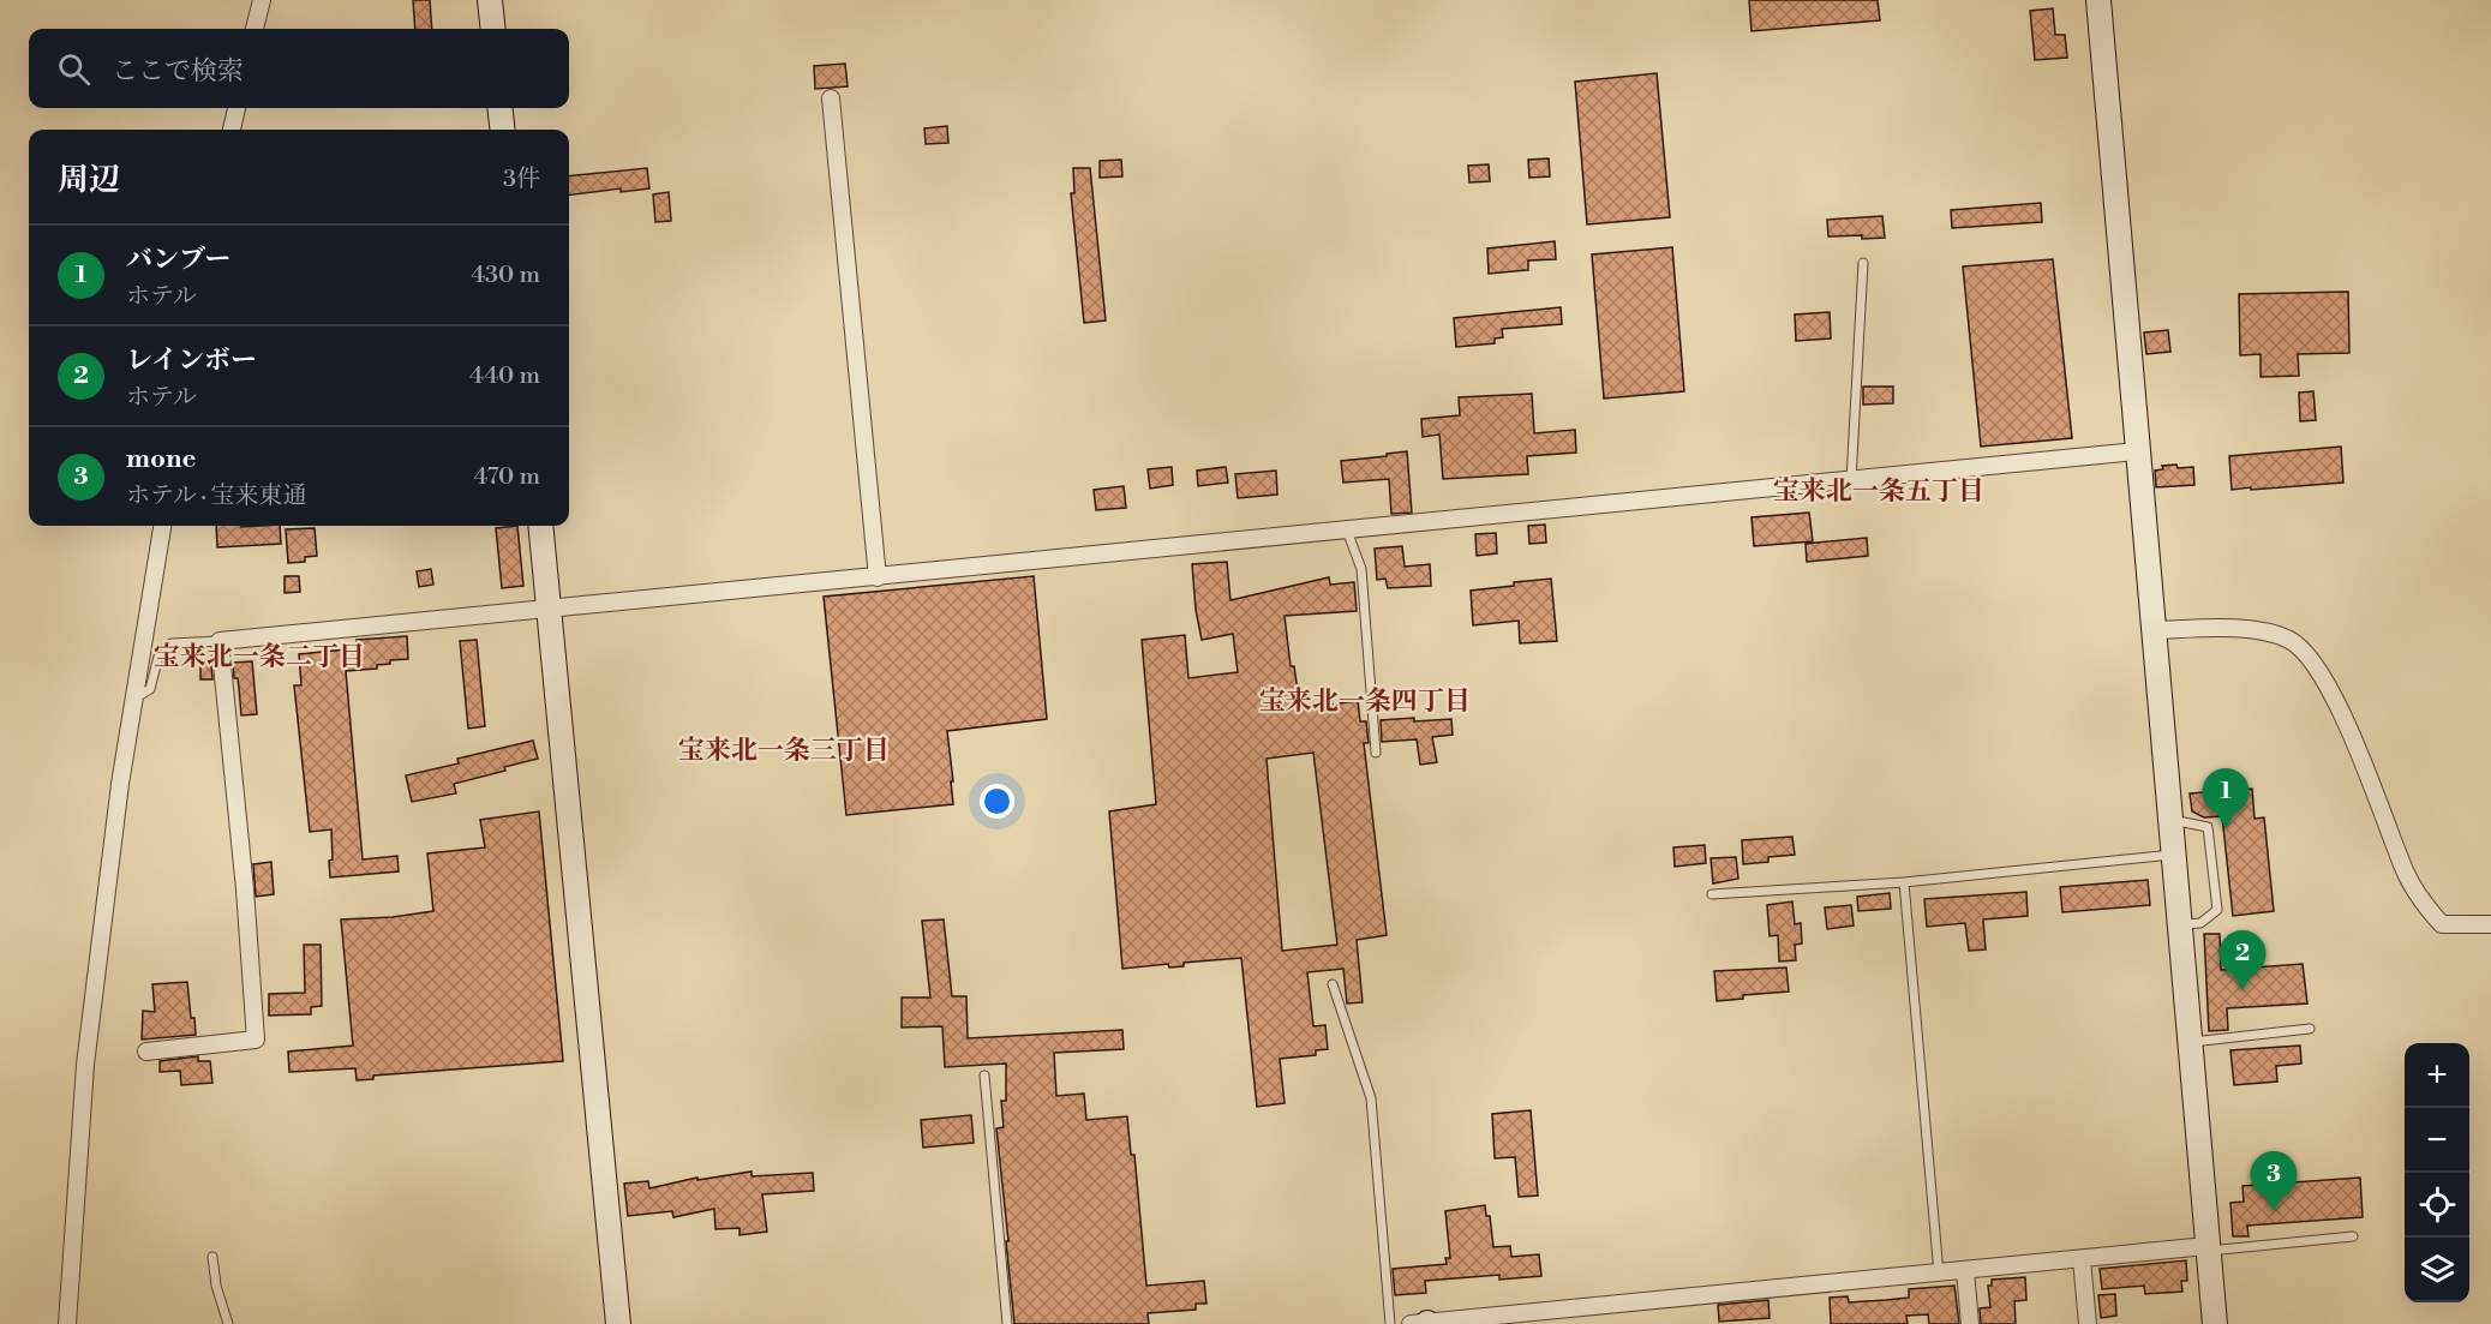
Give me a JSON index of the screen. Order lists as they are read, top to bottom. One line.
{"districts":["宝来北一条五丁目","宝来北一条二丁目","宝来北一条四丁目","宝来北一条三丁目"],"page":{"search":"ここで検索","heading":["周辺","3件"],"list":[{"mark":"1","name":"バンブー","note":"ホテル","value":"430 m"},{"mark":"2","name":"レインボー","note":"ホテル","value":"440 m"},{"mark":"3","name":"mone","note":"ホテル · 宝来東通","value":"470 m"}],"pins":["1","2","3"],"map_buttons":["+","−"]}}
